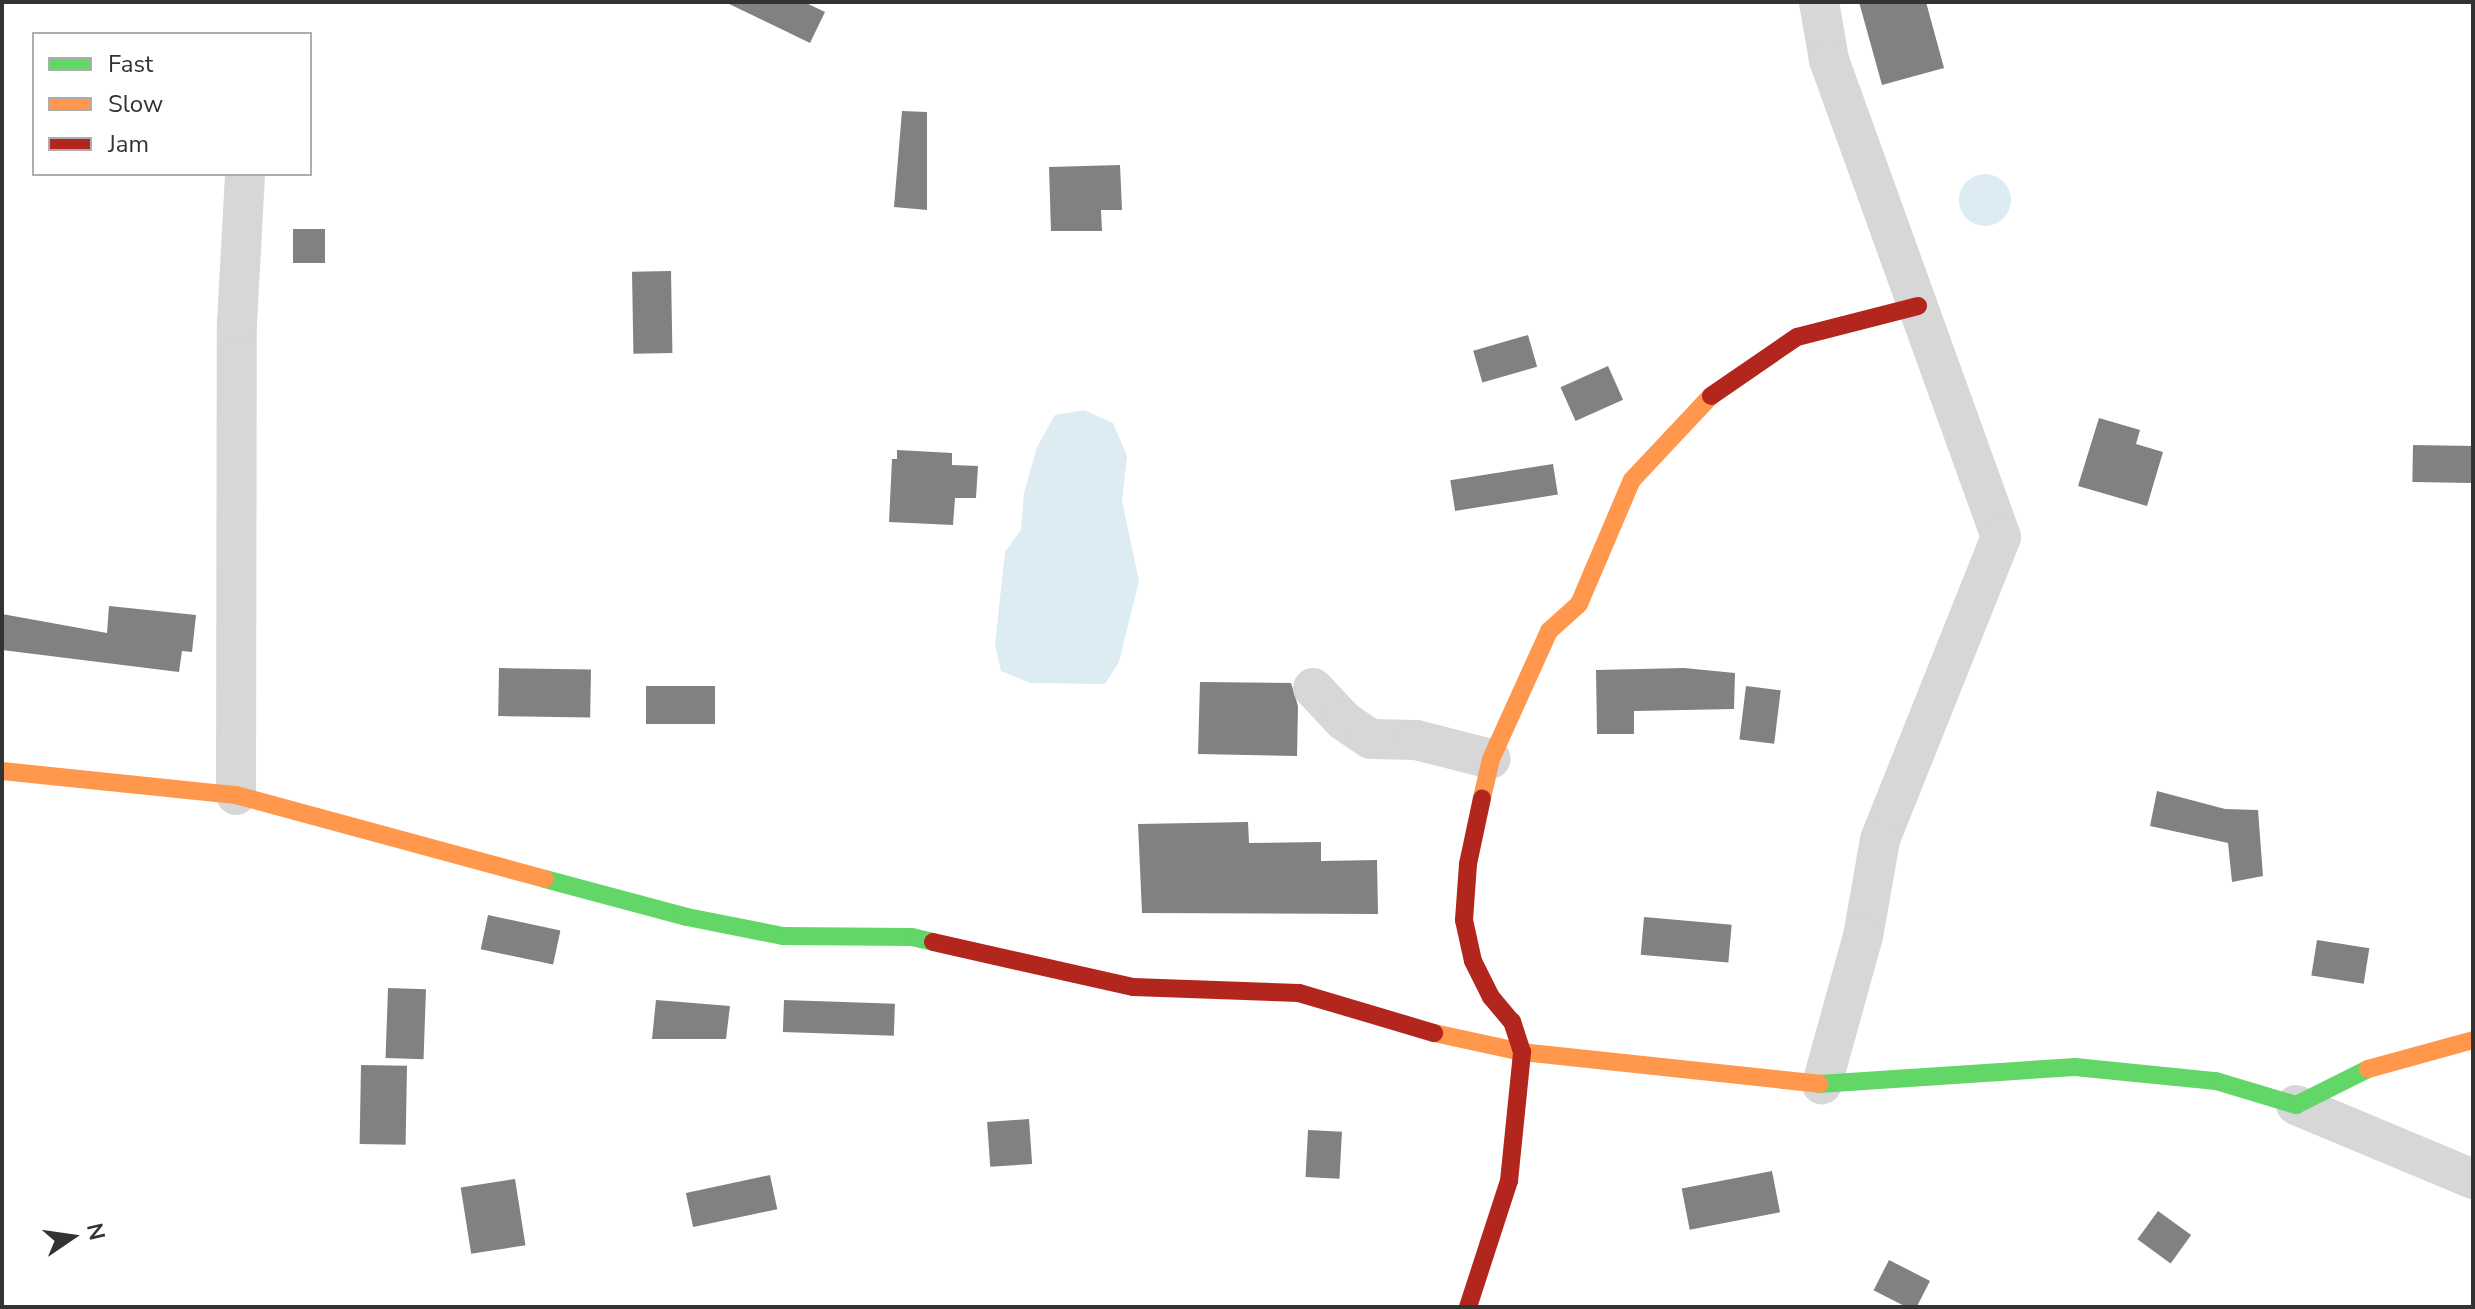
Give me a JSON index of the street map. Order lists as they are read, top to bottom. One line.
{"legend":["Fast","Slow","Jam"],"north":"right"}
